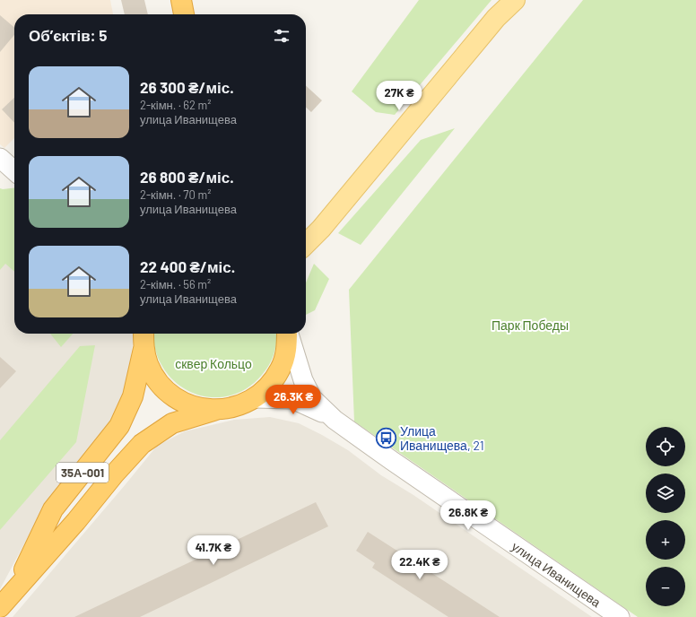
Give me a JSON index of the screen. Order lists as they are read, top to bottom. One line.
{"streets":{"highway":["35А-001"],"street":["улица Иванищева"]},"crossings":[["35А-001","улица Иванищева"]],"parks":["Парк Победы","сквер Кольцо"],"places":{"bus stop":["Улица Иванищева, 21"]},"page":{"heading":"Об’єктів: 5","list":[{"name":"26 300 ₴/міс.","note":"2-кімн. · 62 m² · улица Иванищева"},{"name":"26 800 ₴/міс.","note":"2-кімн. · 70 m² · улица Иванищева"},{"name":"22 400 ₴/міс.","note":"2-кімн. · 56 m² · улица Иванищева"}],"price":["27K ₴","26.3K ₴","26.8K ₴","41.7K ₴","22.4K ₴"],"map_buttons":["+","−"]}}
